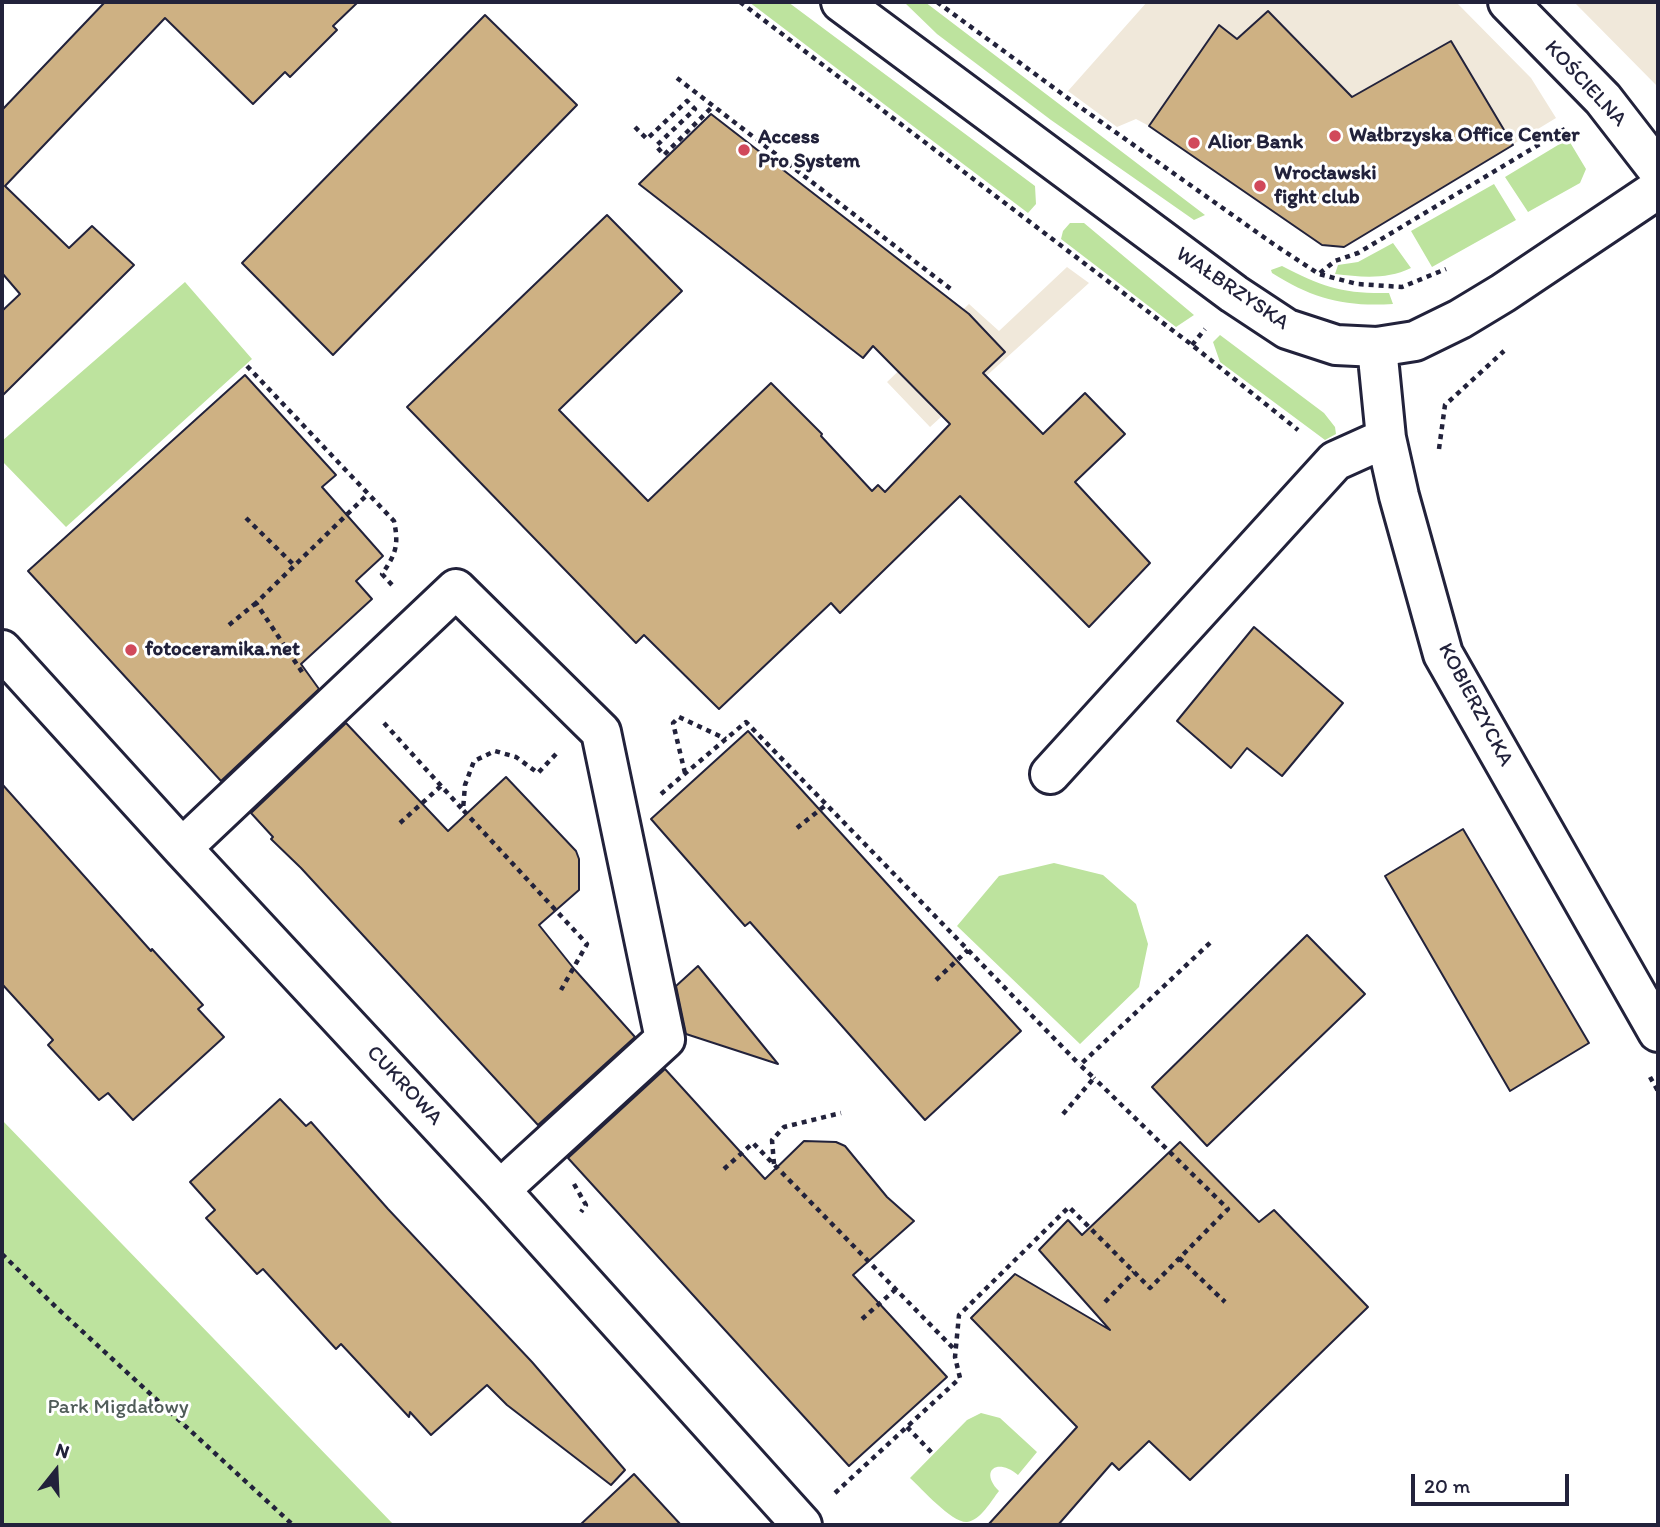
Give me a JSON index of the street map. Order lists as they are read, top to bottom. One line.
{"streets":{"street":["KOŚCIELNA","WAŁBRZYSKA","KOBIERZYCKA","CUKROWA"]},"crossings":[["WAŁBRZYSKA","KOBIERZYCKA"]],"parks":["Park Migdałowy"],"places":["Wałbrzyska Office Center","Alior Bank","Access Pro System","Wrocławski fight club","fotoceramika.net"],"scale_bar":"20 m","north":"top"}
